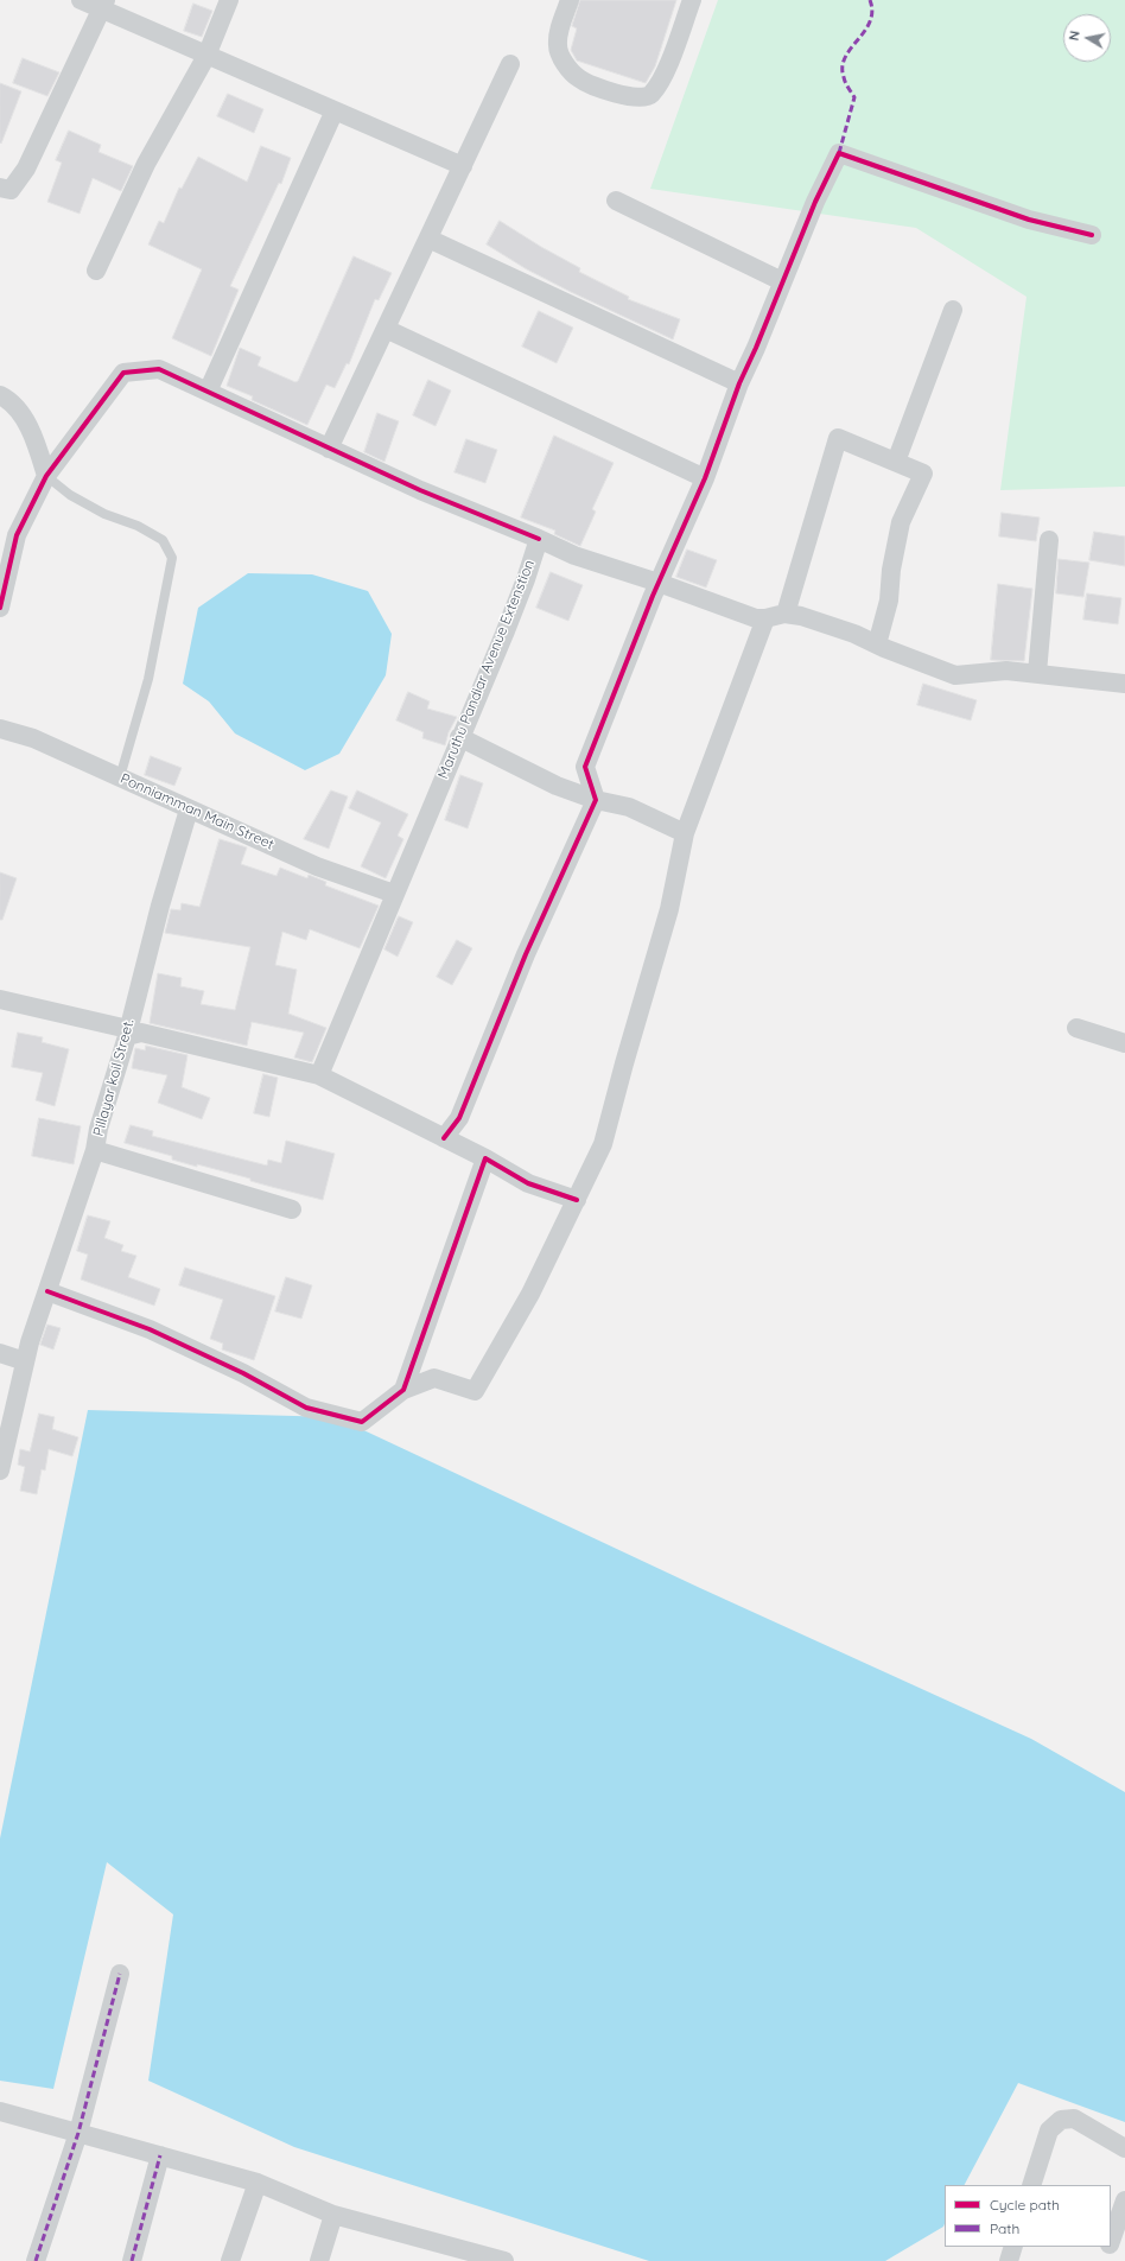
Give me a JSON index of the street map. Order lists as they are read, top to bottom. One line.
{"streets":{"street":["Maruthu Pandiar Avenue Extenstion","Ponniamman Main Street","Pillayar koil Street."]},"crossings":[["Maruthu Pandiar Avenue Extenstion","Ponniamman Main Street"],["Ponniamman Main Street","Pillayar koil Street."]],"legend":["Cycle path","Path"],"north":"left"}
